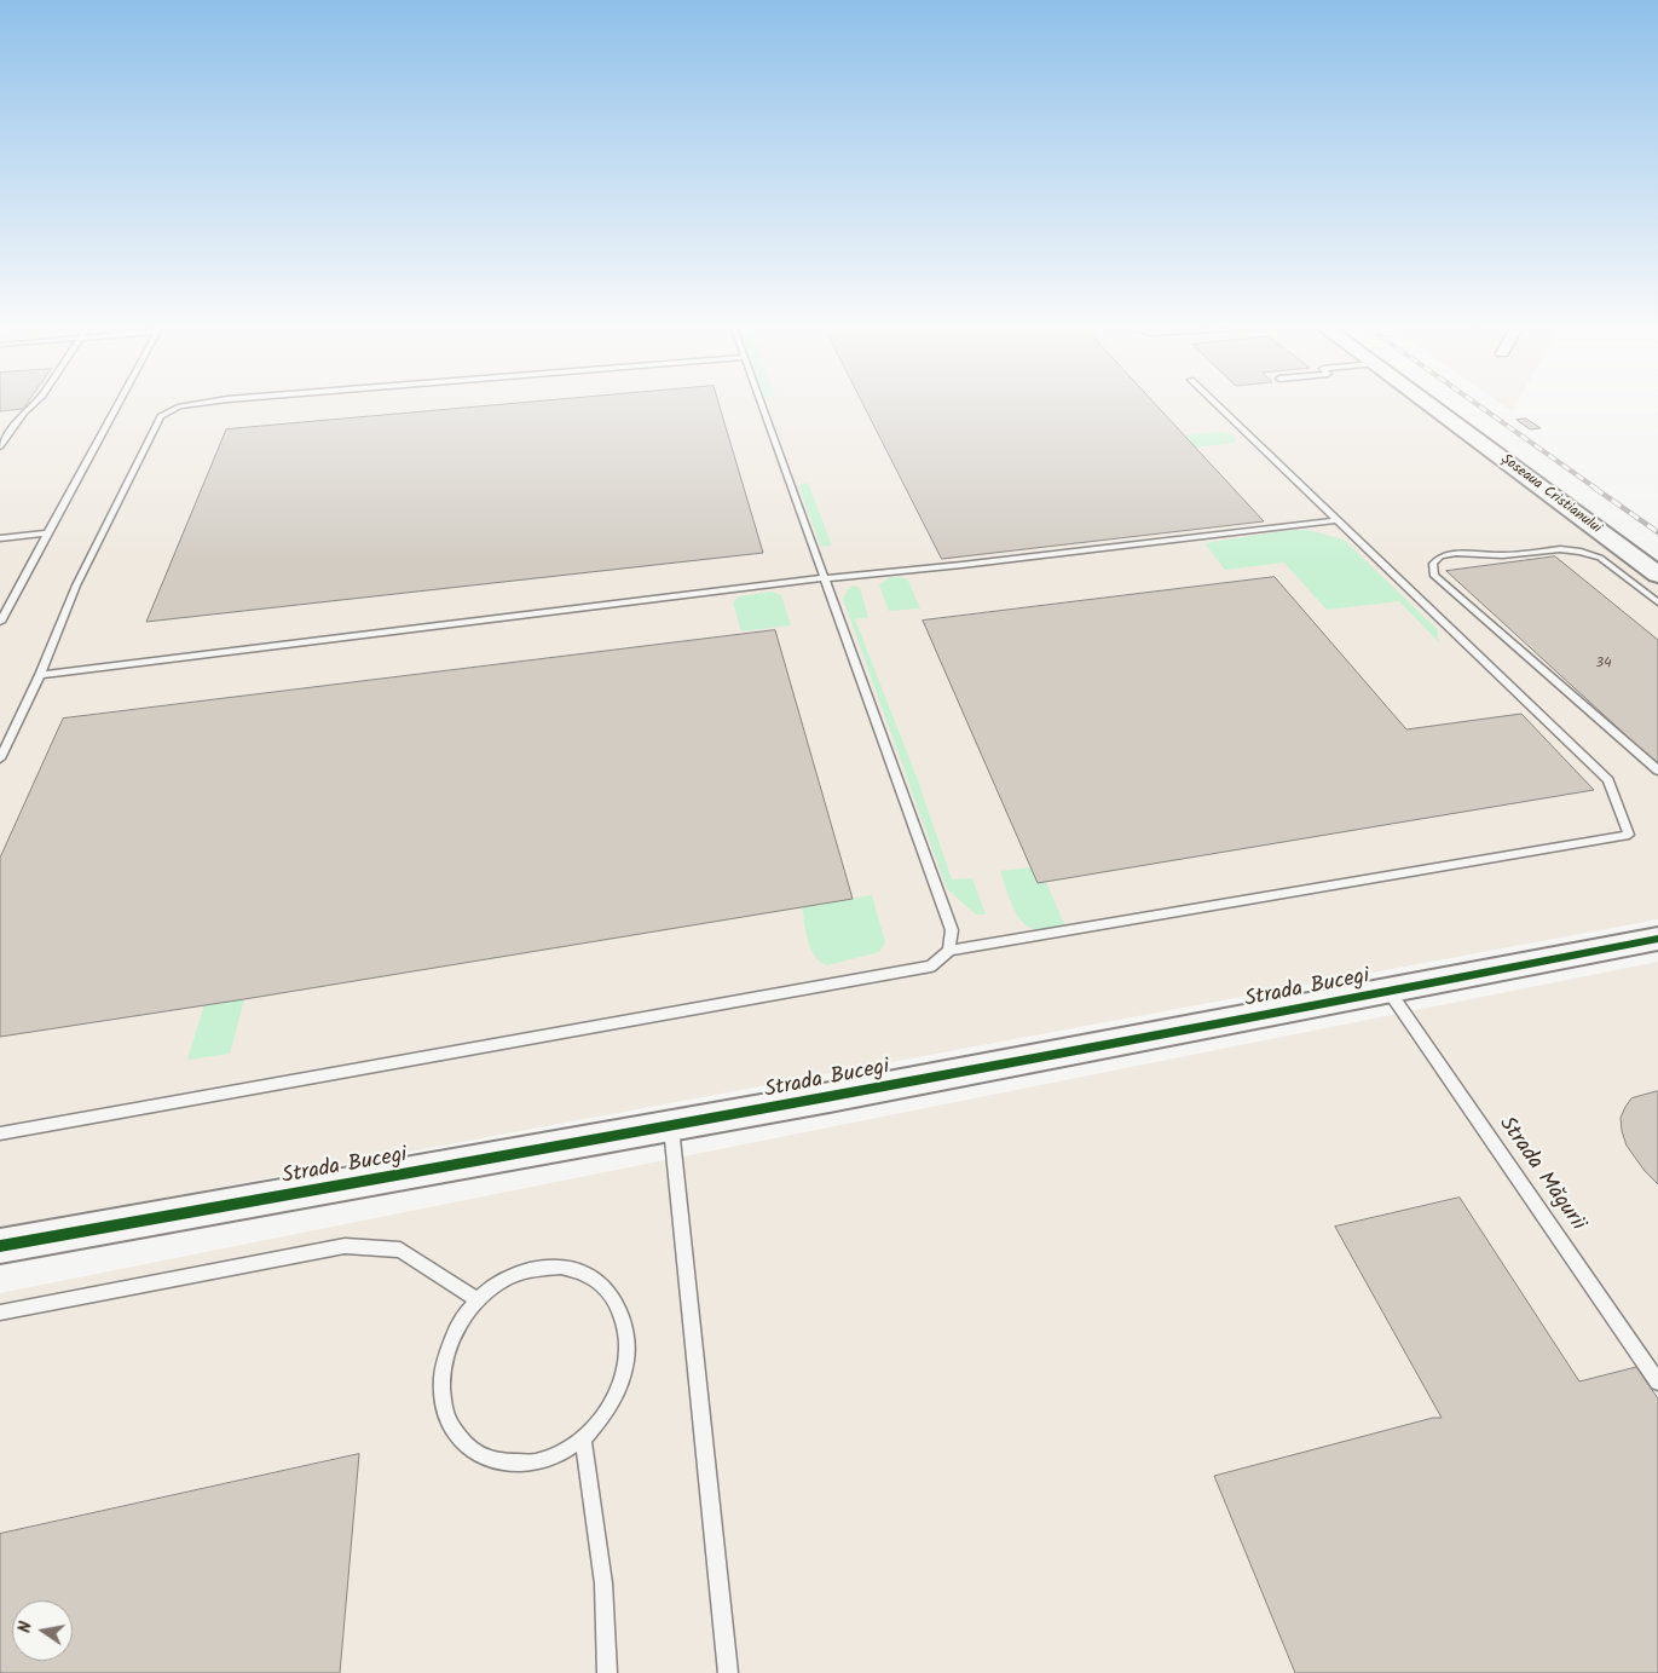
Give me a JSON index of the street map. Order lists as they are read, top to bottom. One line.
{"streets":{"main road":["Șoseaua Cristianului"],"street":["Strada Bucegi"],"lane":["Strada Măgurii"]},"crossings":[["Strada Bucegi","Strada Măgurii"]],"house_numbers":["34"],"north":"left"}
